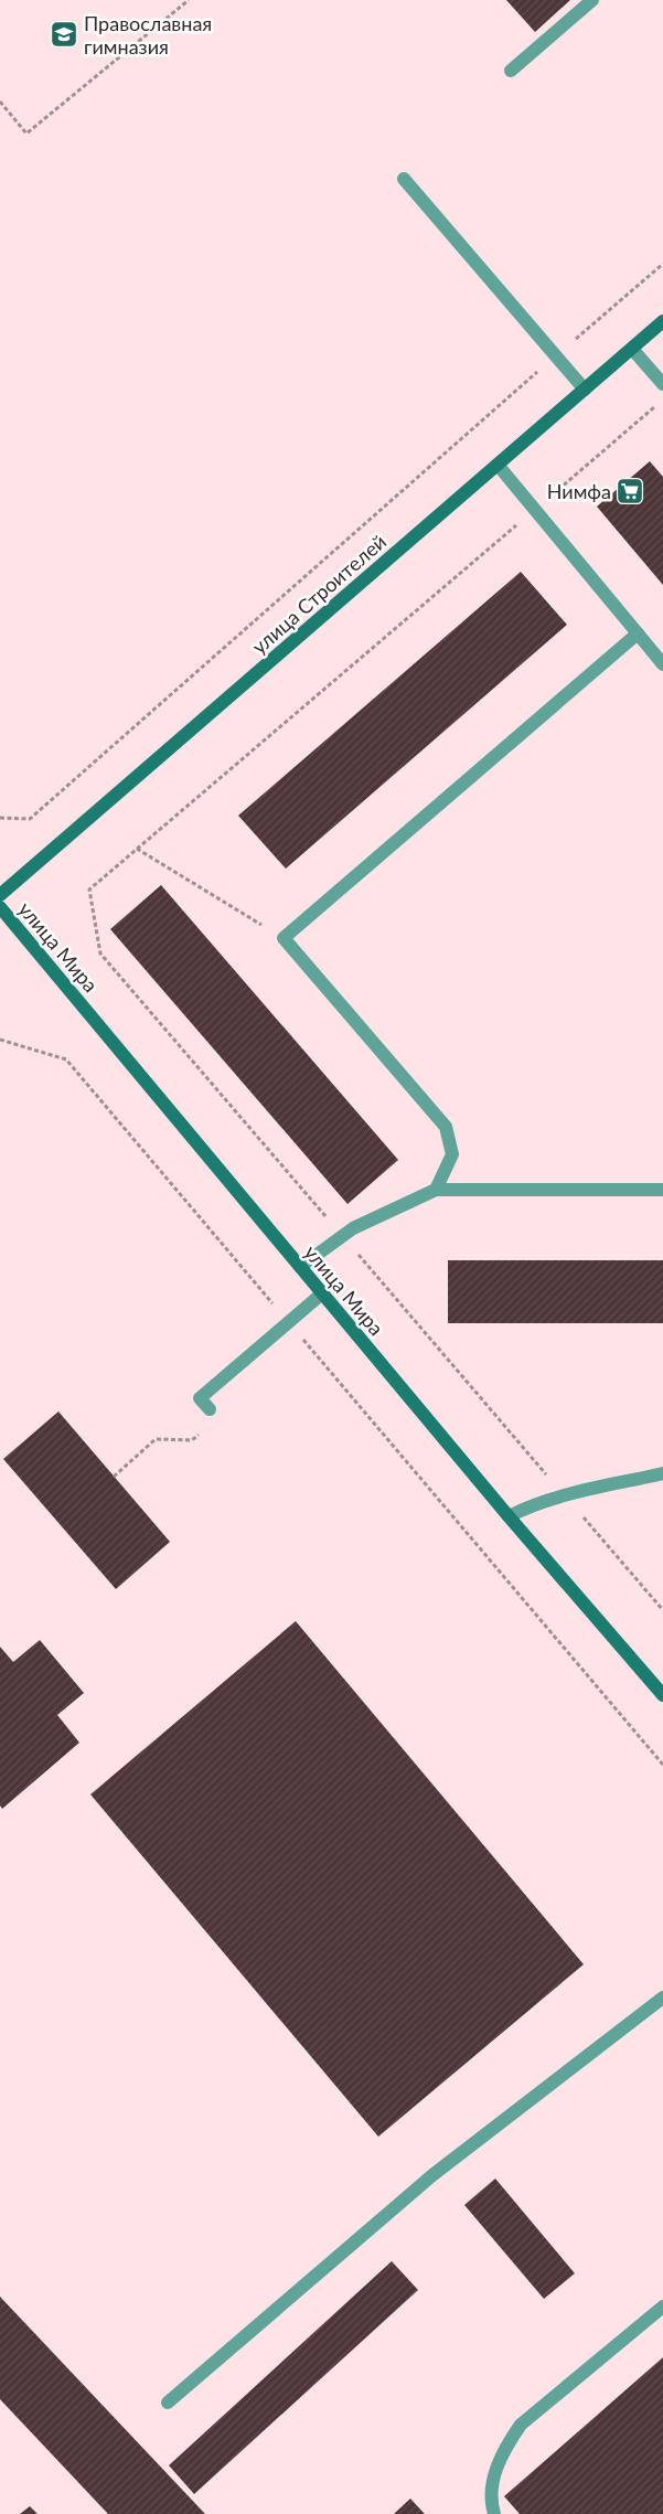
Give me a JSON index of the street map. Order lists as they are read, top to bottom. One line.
{"streets":{"main road":["улица Строителей","улица Мира"]},"places":{"school or university":["Православная гимназия"],"supermarket":["Нимфа"]}}
